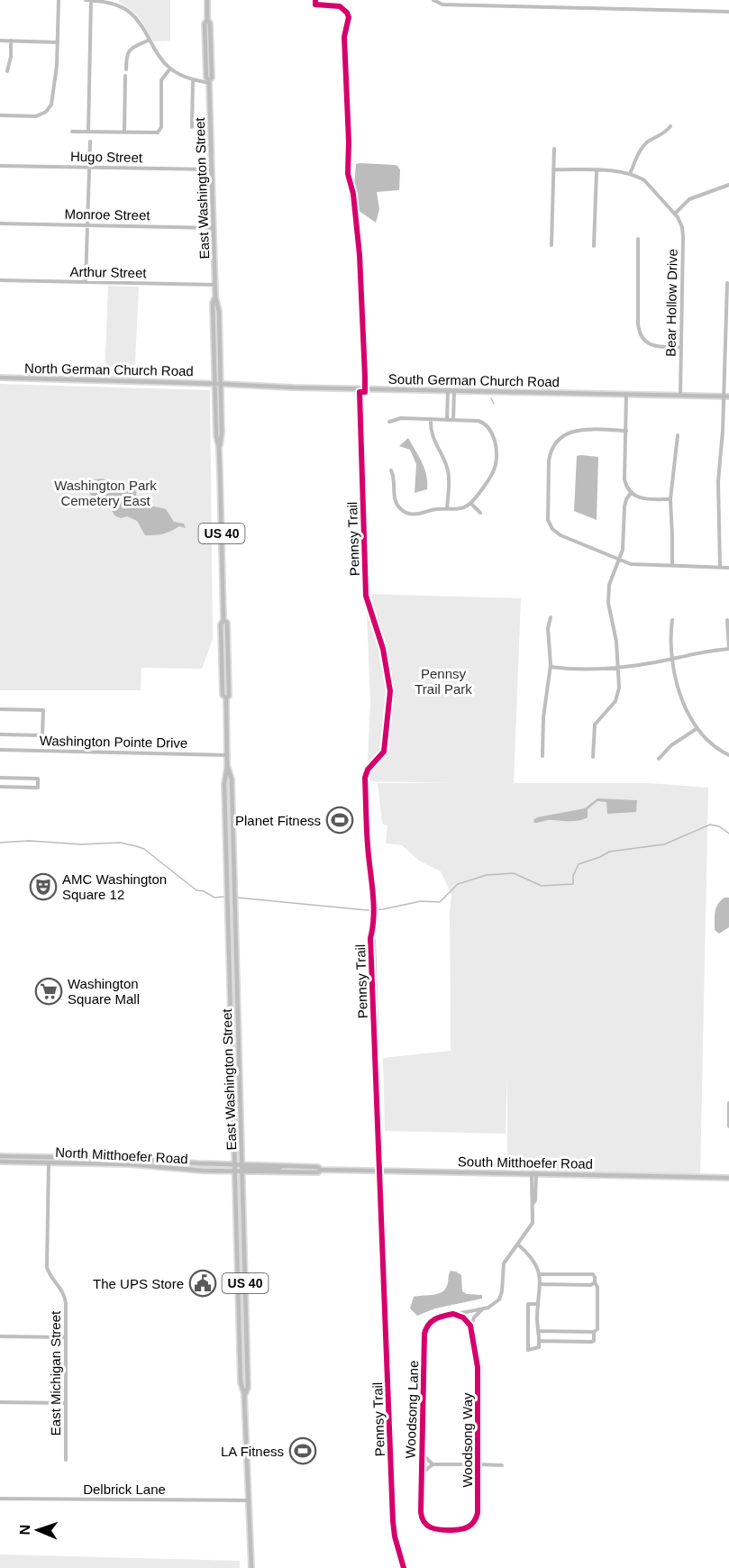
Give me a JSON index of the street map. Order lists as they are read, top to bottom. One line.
{"streets":{"main road":["East Washington Street","North German Church Road","South German Church Road","US 40","North Mitthoefer Road","South Mitthoefer Road"],"street":["Hugo Street","Monroe Street","Arthur Street","Bear Hollow Drive","Washington Pointe Drive","East Michigan Street","Woodsong Lane","Woodsong Way","Delbrick Lane"],"cycle path":["Pennsy Trail"]},"crossings":[["Hugo Street","East Washington Street"],["East Washington Street","Monroe Street"],["East Washington Street","Arthur Street"],["East Washington Street","North German Church Road"],["East Washington Street","South German Church Road"],["East Washington Street","Washington Pointe Drive"],["East Washington Street","North Mitthoefer Road"],["East Washington Street","South Mitthoefer Road"],["East Washington Street","Delbrick Lane"],["Bear Hollow Drive","South German Church Road"],["North German Church Road","South German Church Road"],["North Mitthoefer Road","South Mitthoefer Road"],["North Mitthoefer Road","East Michigan Street"],["Woodsong Lane","Woodsong Way"]],"parks":["Washington Park Cemetery East","Pennsy Trail Park"],"places":{"sports":["Planet Fitness","LA Fitness"],"theatre":["AMC Washington Square 12"],"supermarket":["Washington Square Mall"],"public building":["The UPS Store"]},"north":"left"}
